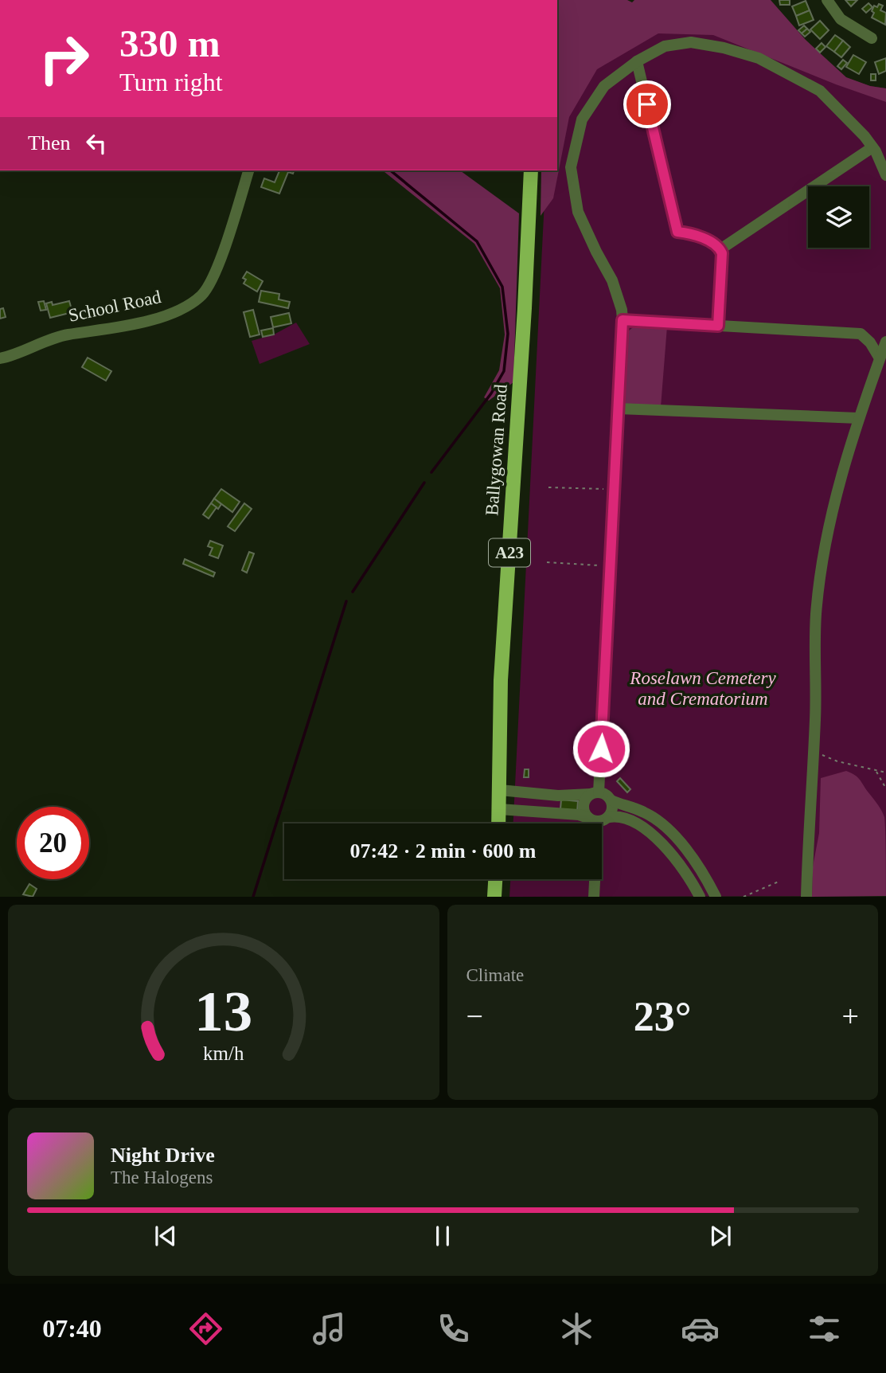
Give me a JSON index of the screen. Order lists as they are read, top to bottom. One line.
{"streets":{"main road":["Ballygowan Road","A23"],"street":["School Road"]},"parks":["Roselawn Cemetery and Crematorium"],"page":{"turn":["330 m","Turn right"],"then":"Then","limit":"20","trip":"07:42 · 2 min · 600 m","tile":"Climate","heat":["−","23°","+"],"song":["Night Drive","The Halogens"],"tabs":"07:40","gauge":["13","km/h"]}}
